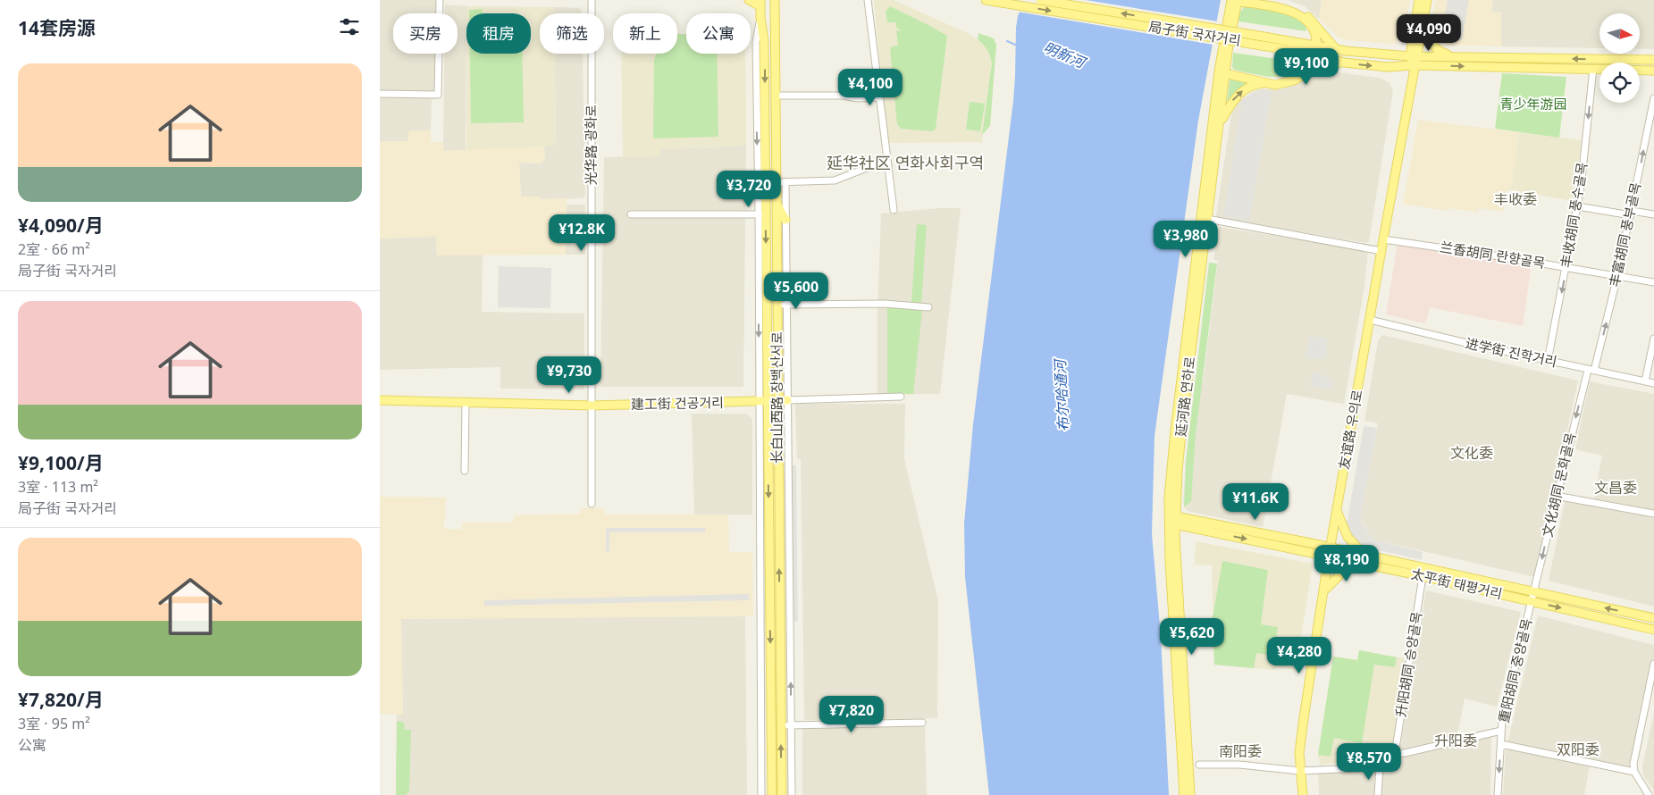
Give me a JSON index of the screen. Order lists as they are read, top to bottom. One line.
{"streets":{"main road":["局子街 국자거리","延河路 연하로","长白山西路 장백산서로","建工街 건공거리","友谊路 우의로","太平街 태평거리"],"street":["光华路 광화로","丰收胡同 풍수골목","丰富胡同 풍부골목","兰香胡同 란향골목","进学街 진학거리","文化胡同 문화골목","升阳胡同 승양골목","重阳胡同 중양골목"]},"crossings":[["局子街 국자거리","丰收胡同 풍수골목"],["局子街 국자거리","友谊路 우의로"],["光华路 광화로","建工街 건공거리"],["丰收胡同 풍수골목","兰香胡同 란향골목"],["丰收胡同 풍수골목","进学街 진학거리"],["丰富胡同 풍부골목","兰香胡同 란향골목"],["丰富胡同 풍부골목","进学街 진학거리"],["丰富胡同 풍부골목","文化胡同 문화골목"],["兰香胡同 란향골목","友谊路 우의로"],["进学街 진학거리","友谊路 우의로"],["进学街 진학거리","文化胡同 문화골목"],["延河路 연하로","太平街 태평거리"],["长白山西路 장백산서로","建工街 건공거리"],["友谊路 우의로","太平街 태평거리"],["文化胡同 문화골목","太平街 태평거리"],["文化胡同 문화골목","重阳胡同 중양골목"],["太平街 태평거리","升阳胡同 승양골목"],["太平街 태평거리","重阳胡同 중양골목"]],"one_way":["丰收胡同 풍수골목","丰富胡同 풍부골목","文化胡同 문화골목"],"districts":["延华社区 연화사회구역","丰收委","文化委","文昌委","升阳委","双阳委","南阳委"],"water":["明新河","布尔哈通河"],"parks":["青少年游园"],"north":"right","page":{"heading":"14套房源","chip":["买房","租房","筛选","新上","公寓"],"price":["¥4,090","¥9,100","¥4,100","¥3,720","¥12.8K","¥3,980","¥5,600","¥9,730","¥11.6K","¥8,190","¥5,620","¥4,280","¥7,820","¥8,570"],"list":[{"name":"¥4,090/月","note":"2室 · 66 m² · 局子街 국자거리"},{"name":"¥9,100/月","note":"3室 · 113 m² · 局子街 국자거리"},{"name":"¥7,820/月","note":"3室 · 95 m² · 公寓"}]}}
